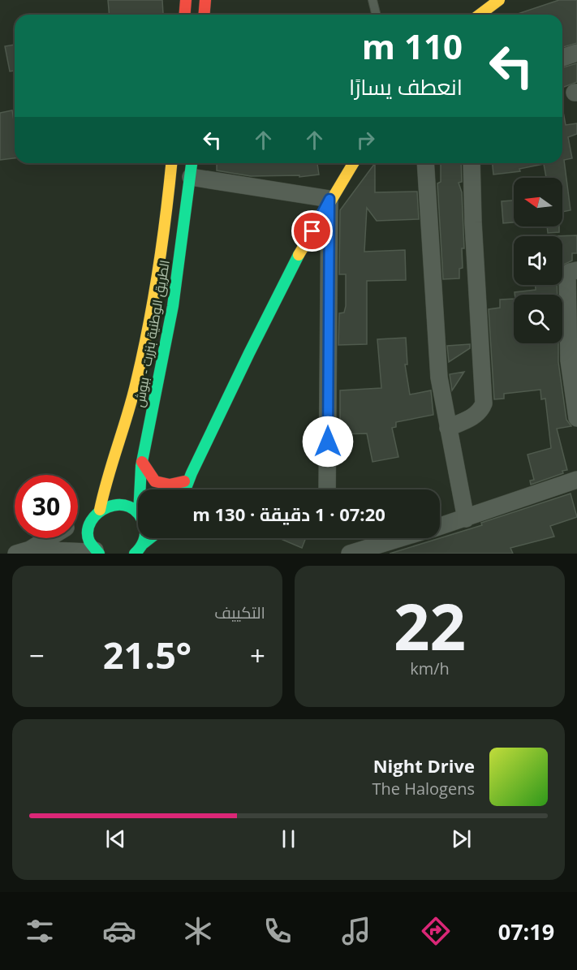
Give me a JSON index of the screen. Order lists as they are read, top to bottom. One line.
{"streets":{"main road":["الطريق الوطنية بنزرت - ببوش"]},"north":"left","page":{"turn":["110 m","انعطف يسارًا"],"limit":"30","trip":"07:20 · 1 دقيقة · 130 m","tile":[["22","km/h"],"التكييف"],"heat":["−","21.5°","+"],"song":["Night Drive","The Halogens"],"tabs":"07:19"}}
